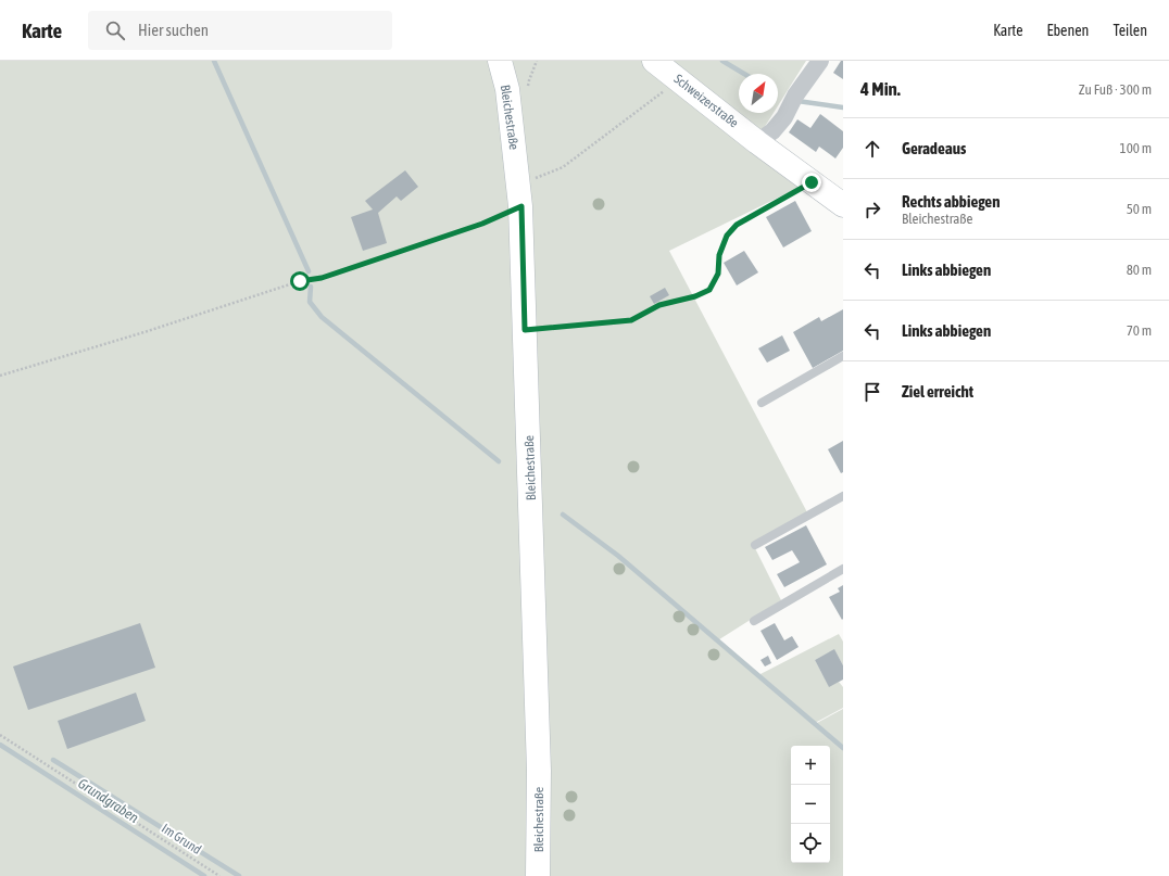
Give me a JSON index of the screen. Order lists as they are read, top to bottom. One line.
{"streets":{"main road":["Schweizerstraße","Bleichestraße"],"path":["Im Grund"]},"water":["Grundgraben"],"north":"top right","page":{"header":"Karte","search":"Hier suchen","nav":["Karte","Ebenen","Teilen"],"heading":["4 Min.","Zu Fuß · 300 m"],"list":[["Geradeaus","100 m"],["Rechts abbiegen","Bleichestraße","50 m"],["Links abbiegen","80 m"],["Links abbiegen","70 m"],"Ziel erreicht"],"map_buttons":["+","−"]}}
